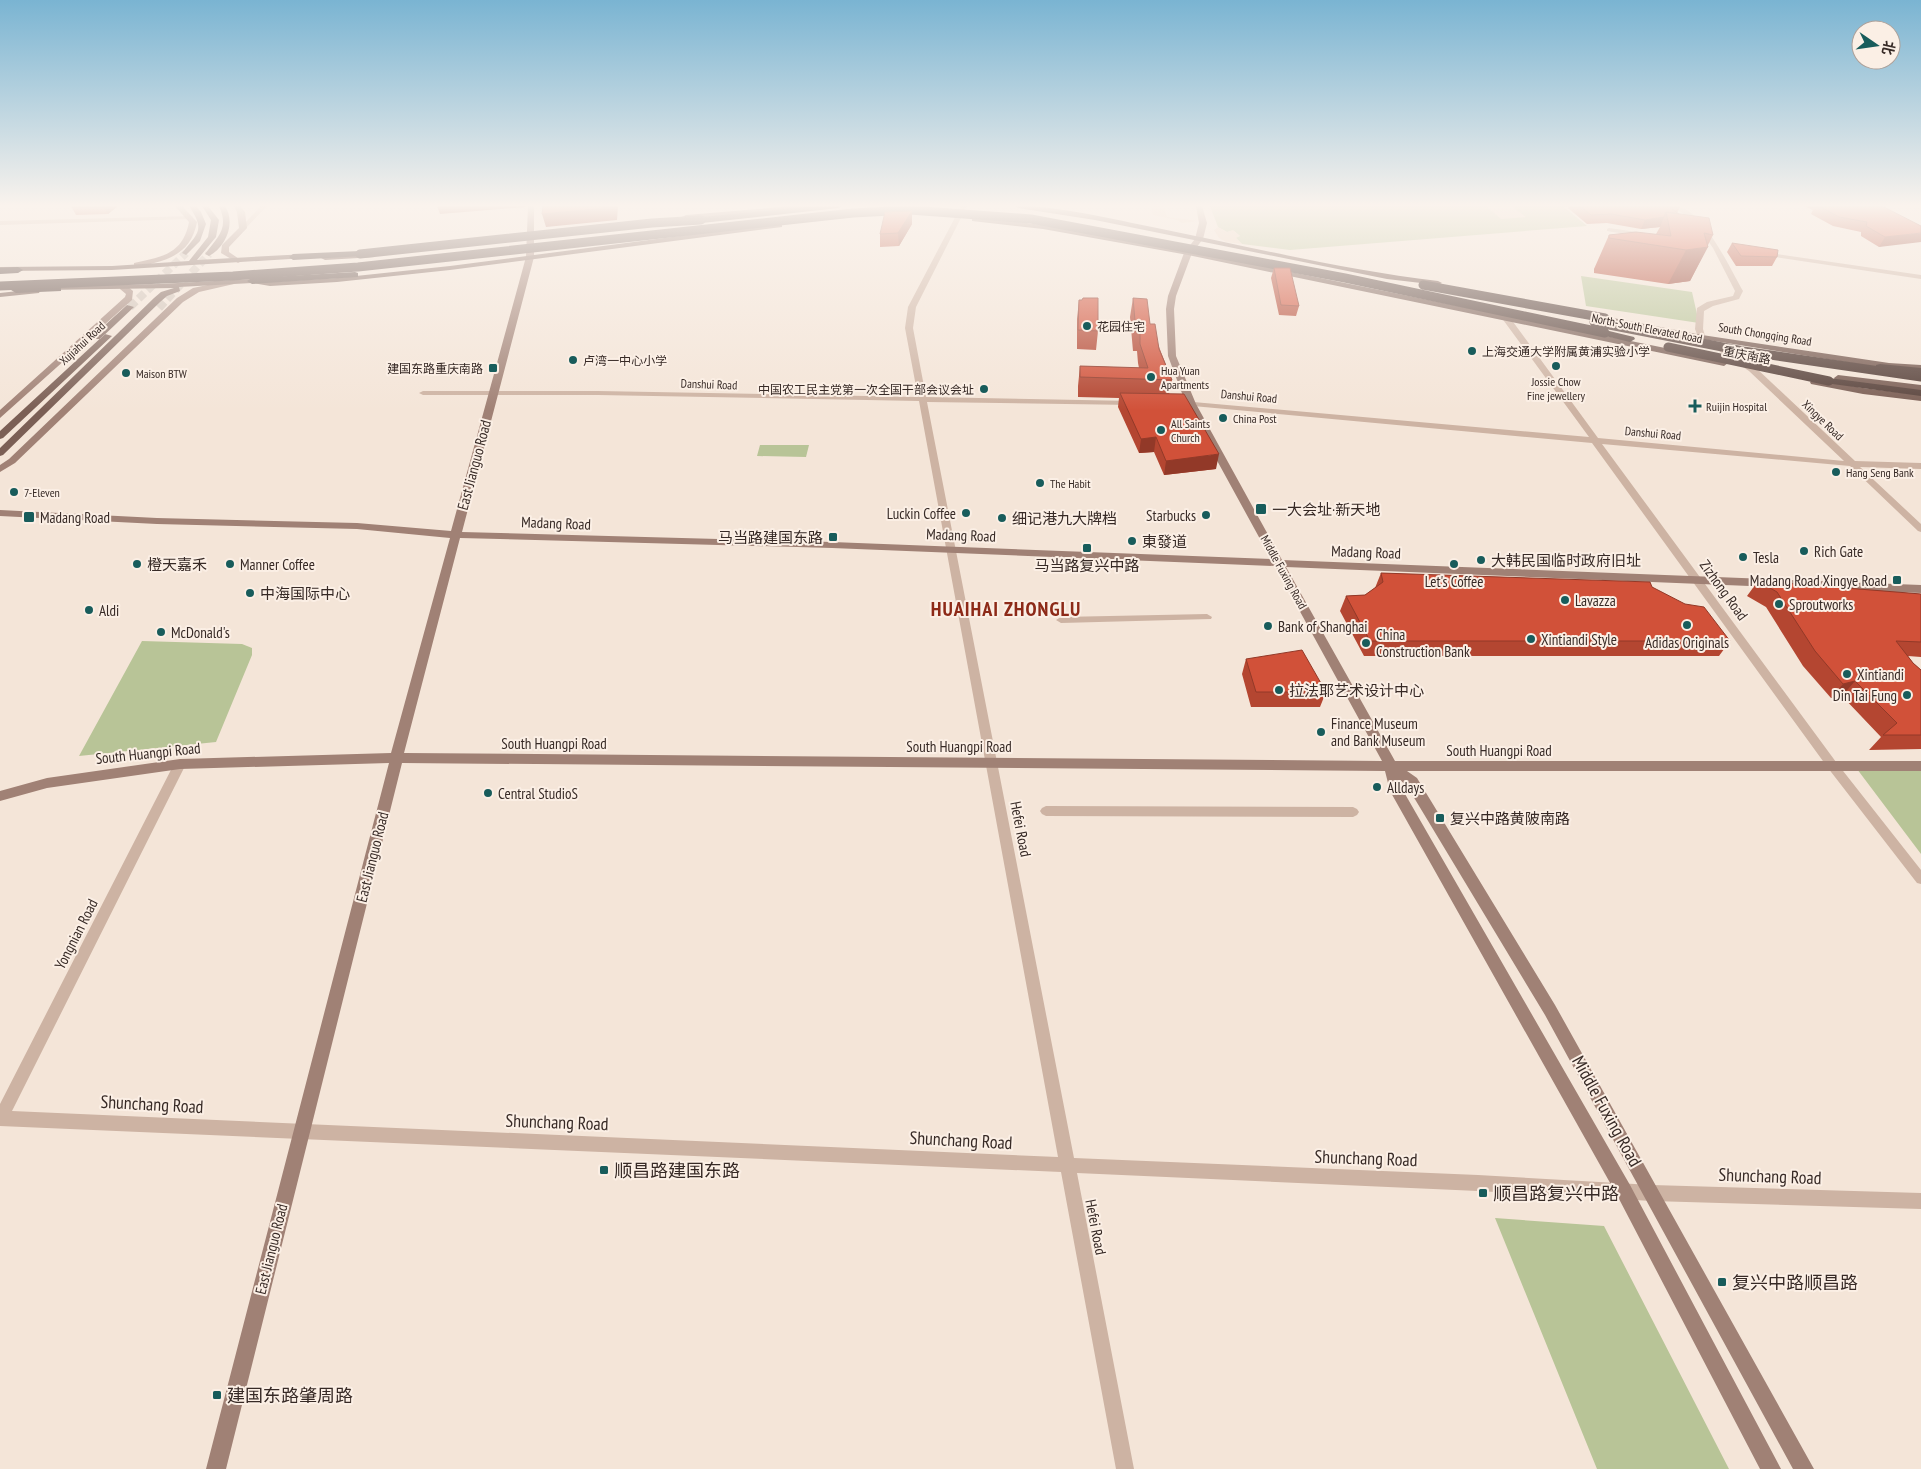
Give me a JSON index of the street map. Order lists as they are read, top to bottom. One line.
{"streets":{"highway":["North-South Elevated Road"],"main road":["South Chongqing Road","Xujiahui Road","重庆南路"],"street":["Danshui Road","Xingye Road","East Jianguo Road","Madang Road","Middle Fuxing Road","Zizhong Road","South Huangpi Road","Hefei Road","Yongnian Road","Shunchang Road"]},"crossings":[["North-South Elevated Road","South Chongqing Road"],["North-South Elevated Road","重庆南路"],["South Chongqing Road","重庆南路"],["South Chongqing Road","Xingye Road"],["重庆南路","Xingye Road"],["重庆南路","Zizhong Road"],["Danshui Road","Xingye Road"],["Danshui Road","East Jianguo Road"],["Danshui Road","Middle Fuxing Road"],["Danshui Road","Zizhong Road"],["Danshui Road","Hefei Road"],["East Jianguo Road","Madang Road"],["East Jianguo Road","South Huangpi Road"],["East Jianguo Road","Shunchang Road"],["Madang Road","Middle Fuxing Road"],["Madang Road","Zizhong Road"],["Madang Road","Hefei Road"],["Middle Fuxing Road","South Huangpi Road"],["Middle Fuxing Road","Shunchang Road"],["Zizhong Road","South Huangpi Road"],["South Huangpi Road","Hefei Road"],["South Huangpi Road","Yongnian Road"],["Hefei Road","Shunchang Road"],["Yongnian Road","Shunchang Road"]],"districts":["HUAIHAI ZHONGLU"],"places":{"other":["花园住宅","上海交通大学附属黄浦实验小学","卢湾一中心小学","Jossie Chow Fine jewellery","Maison BTW","Hua Yuan Apartments","中国农工民主党第一次全国干部会议会址","China Post","All Saints Church","Hang Seng Bank","The Habit","7-Eleven","Luckin Coffee","Starbucks","细记港九大牌档","東發道","Rich Gate","Tesla","大韩民国临时政府旧址","橙天嘉禾","Manner Coffee","Let's Coffee","中海国际中心","Lavazza","Sproutworks","Aldi","Adidas Originals","Bank of Shanghai","McDonald's","Xintiandi Style","China Construction Bank","Xintiandi","拉法耶艺术设计中心","Din Tai Fung","Finance Museum and Bank Museum","Alldays","Central StudioS"],"transit":["建国东路重庆南路","一大会址·新天地","Madang Road","马当路建国东路","马当路复兴中路","Madang Road Xingye Road","复兴中路黄陂南路","顺昌路建国东路","顺昌路复兴中路","复兴中路顺昌路","建国东路肇周路"],"health":["Ruijin Hospital"]},"north":"right"}
